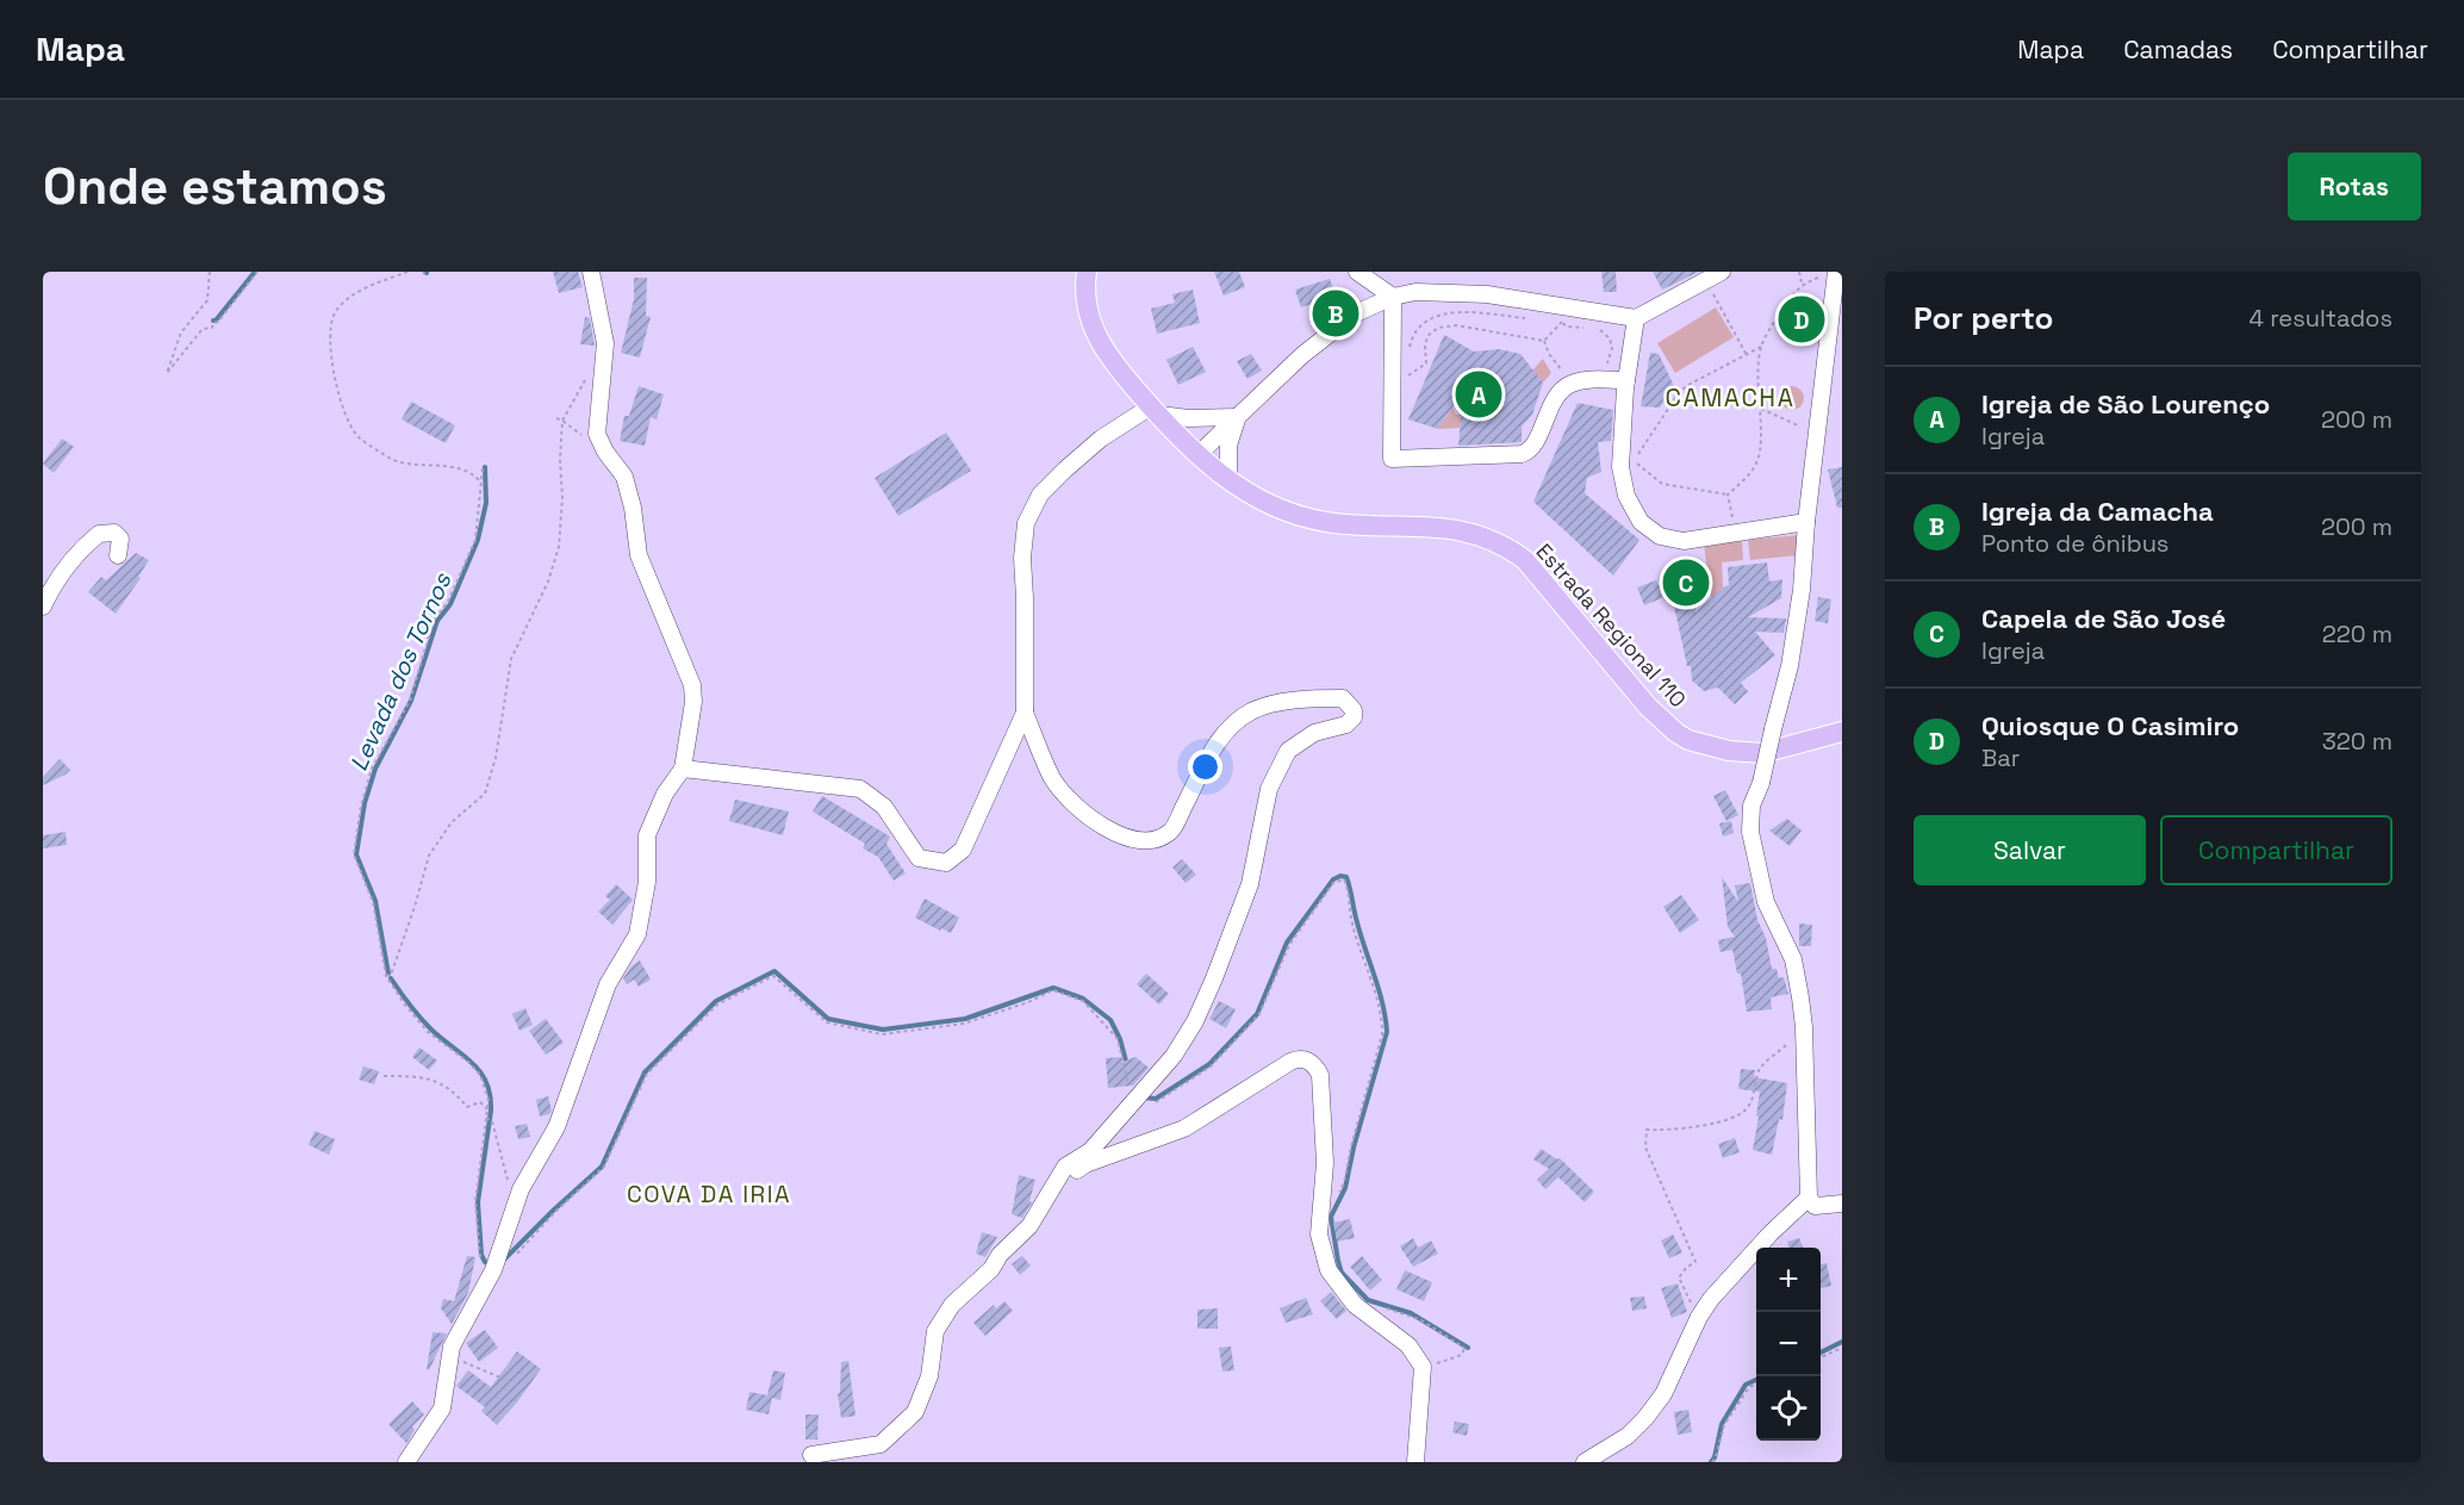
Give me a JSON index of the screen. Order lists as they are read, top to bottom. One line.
{"streets":{"main road":["Estrada Regional 110"]},"districts":["CAMACHA","COVA DA IRIA"],"water":["Levada dos Tornos"],"page":{"header":"Mapa","nav":["Mapa","Camadas","Compartilhar"],"buttons":["Rotas",["Salvar","Compartilhar"]],"title":"Onde estamos","heading":["Por perto","4 resultados"],"pins":["B","D","A","C"],"list":[{"mark":"A","name":"Igreja de São Lourenço","note":"Igreja","value":"200 m"},{"mark":"B","name":"Igreja da Camacha","note":"Ponto de ônibus","value":"200 m"},{"mark":"C","name":"Capela de São José","note":"Igreja","value":"220 m"},{"mark":"D","name":"Quiosque O Casimiro","note":"Bar","value":"320 m"}],"map_buttons":["+","−"]}}
